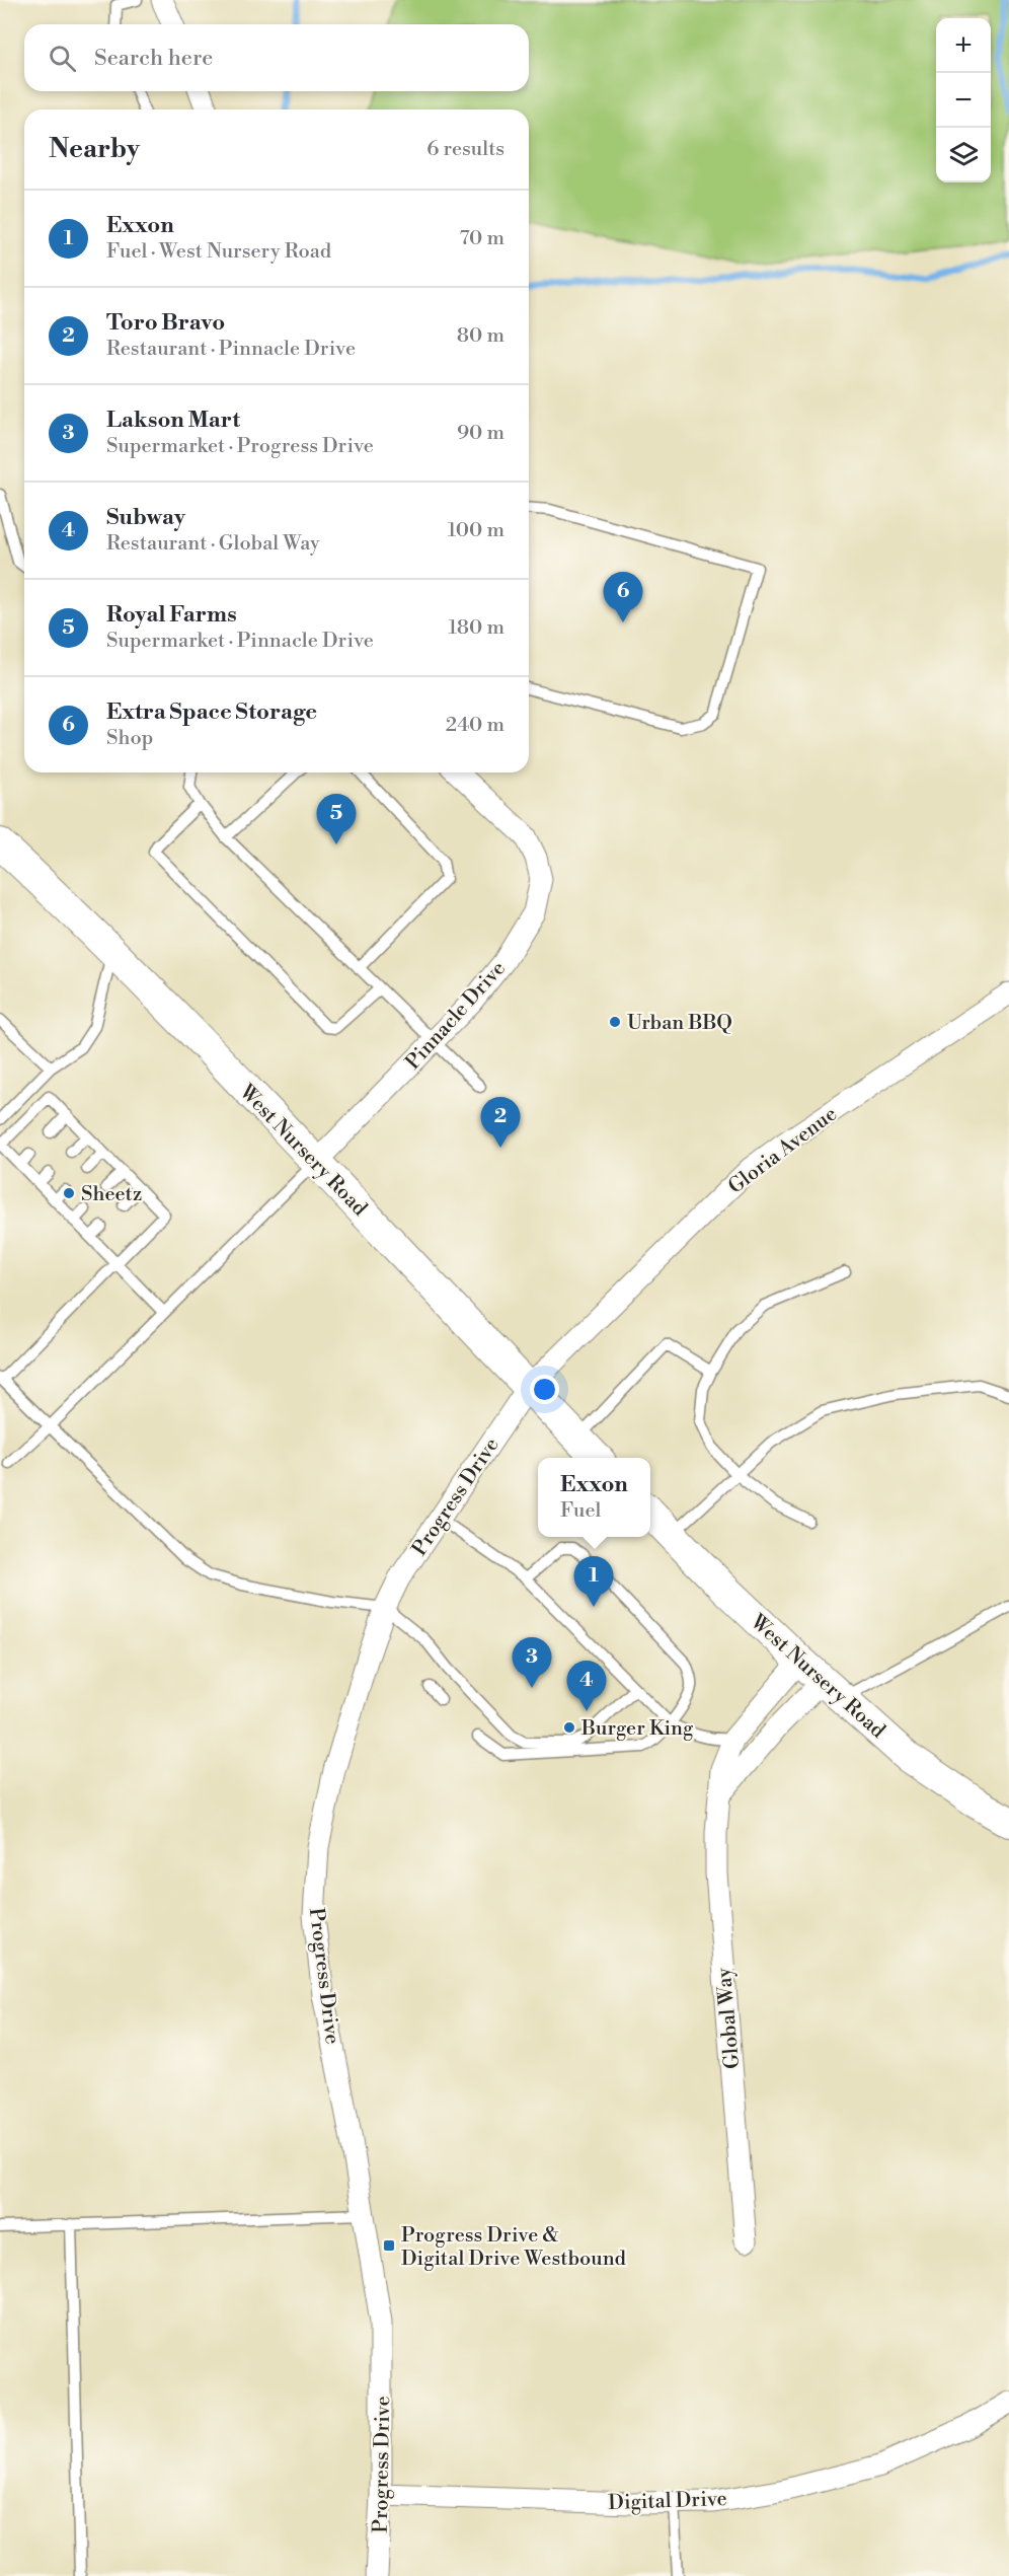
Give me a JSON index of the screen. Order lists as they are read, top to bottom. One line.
{"streets":{"main road":["West Nursery Road"],"street":["Pinnacle Drive","Gloria Avenue","Progress Drive","Global Way","Digital Drive"]},"crossings":[["Pinnacle Drive","West Nursery Road"],["West Nursery Road","Gloria Avenue"],["West Nursery Road","Progress Drive"],["West Nursery Road","Global Way"],["Gloria Avenue","Progress Drive"],["Progress Drive","Digital Drive"]],"places":{"other":["Urban BBQ","Sheetz","Burger King"],"transit":["Progress Drive & Digital Drive Westbound"]},"page":{"map_buttons":["+","−"],"search":"Search here","heading":["Nearby","6 results"],"list":[{"mark":"1","name":"Exxon","note":"Fuel · West Nursery Road","value":"70 m"},{"mark":"2","name":"Toro Bravo","note":"Restaurant · Pinnacle Drive","value":"80 m"},{"mark":"3","name":"Lakson Mart","note":"Supermarket · Progress Drive","value":"90 m"},{"mark":"4","name":"Subway","note":"Restaurant · Global Way","value":"100 m"},{"mark":"5","name":"Royal Farms","note":"Supermarket · Pinnacle Drive","value":"180 m"},{"mark":"6","name":"Extra Space Storage","note":"Shop","value":"240 m"}],"pins":["6","5","2","1","3","4"],"popup":["Exxon","Fuel"]}}
